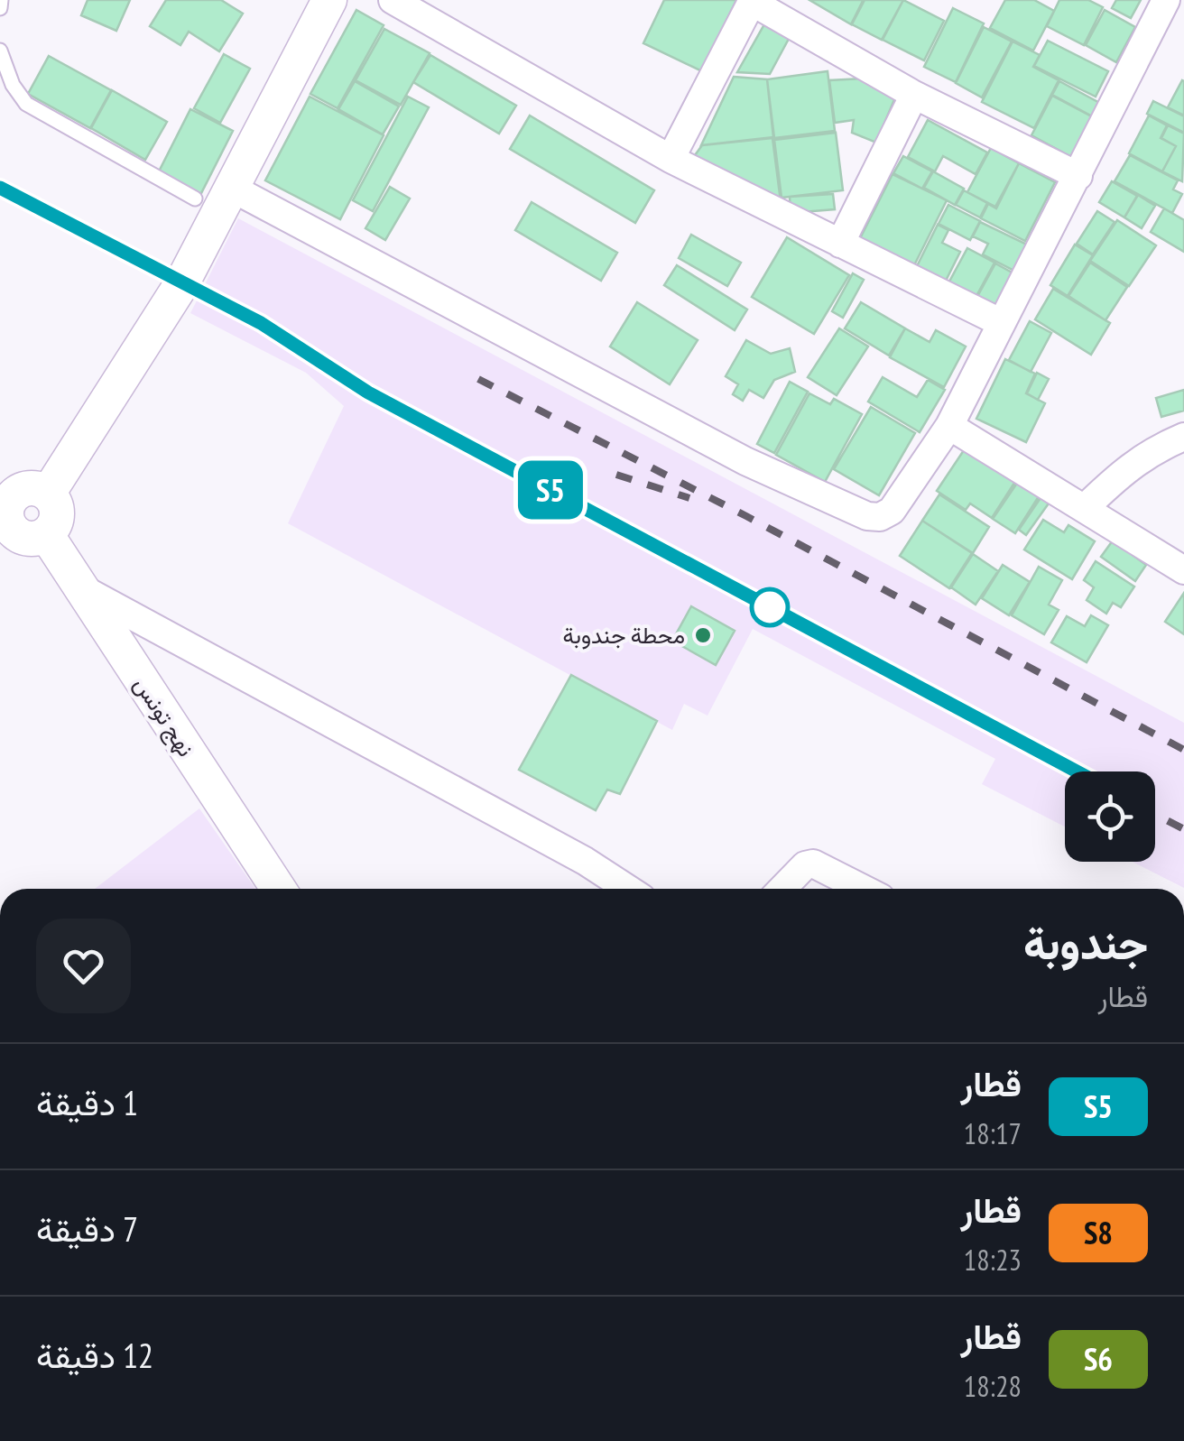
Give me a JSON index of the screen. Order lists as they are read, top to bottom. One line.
{"streets":{"street":["نهج تونس"]},"places":["محطة جندوبة"],"page":{"on_map":"S5","heading":["جندوبة","قطار"],"list":[{"mark":"S5","name":"قطار","note":"18:17","value":"1 دقيقة"},{"mark":"S8","name":"قطار","note":"18:23","value":"7 دقيقة"},{"mark":"S6","name":"قطار","note":"18:28","value":"12 دقيقة"}]}}
